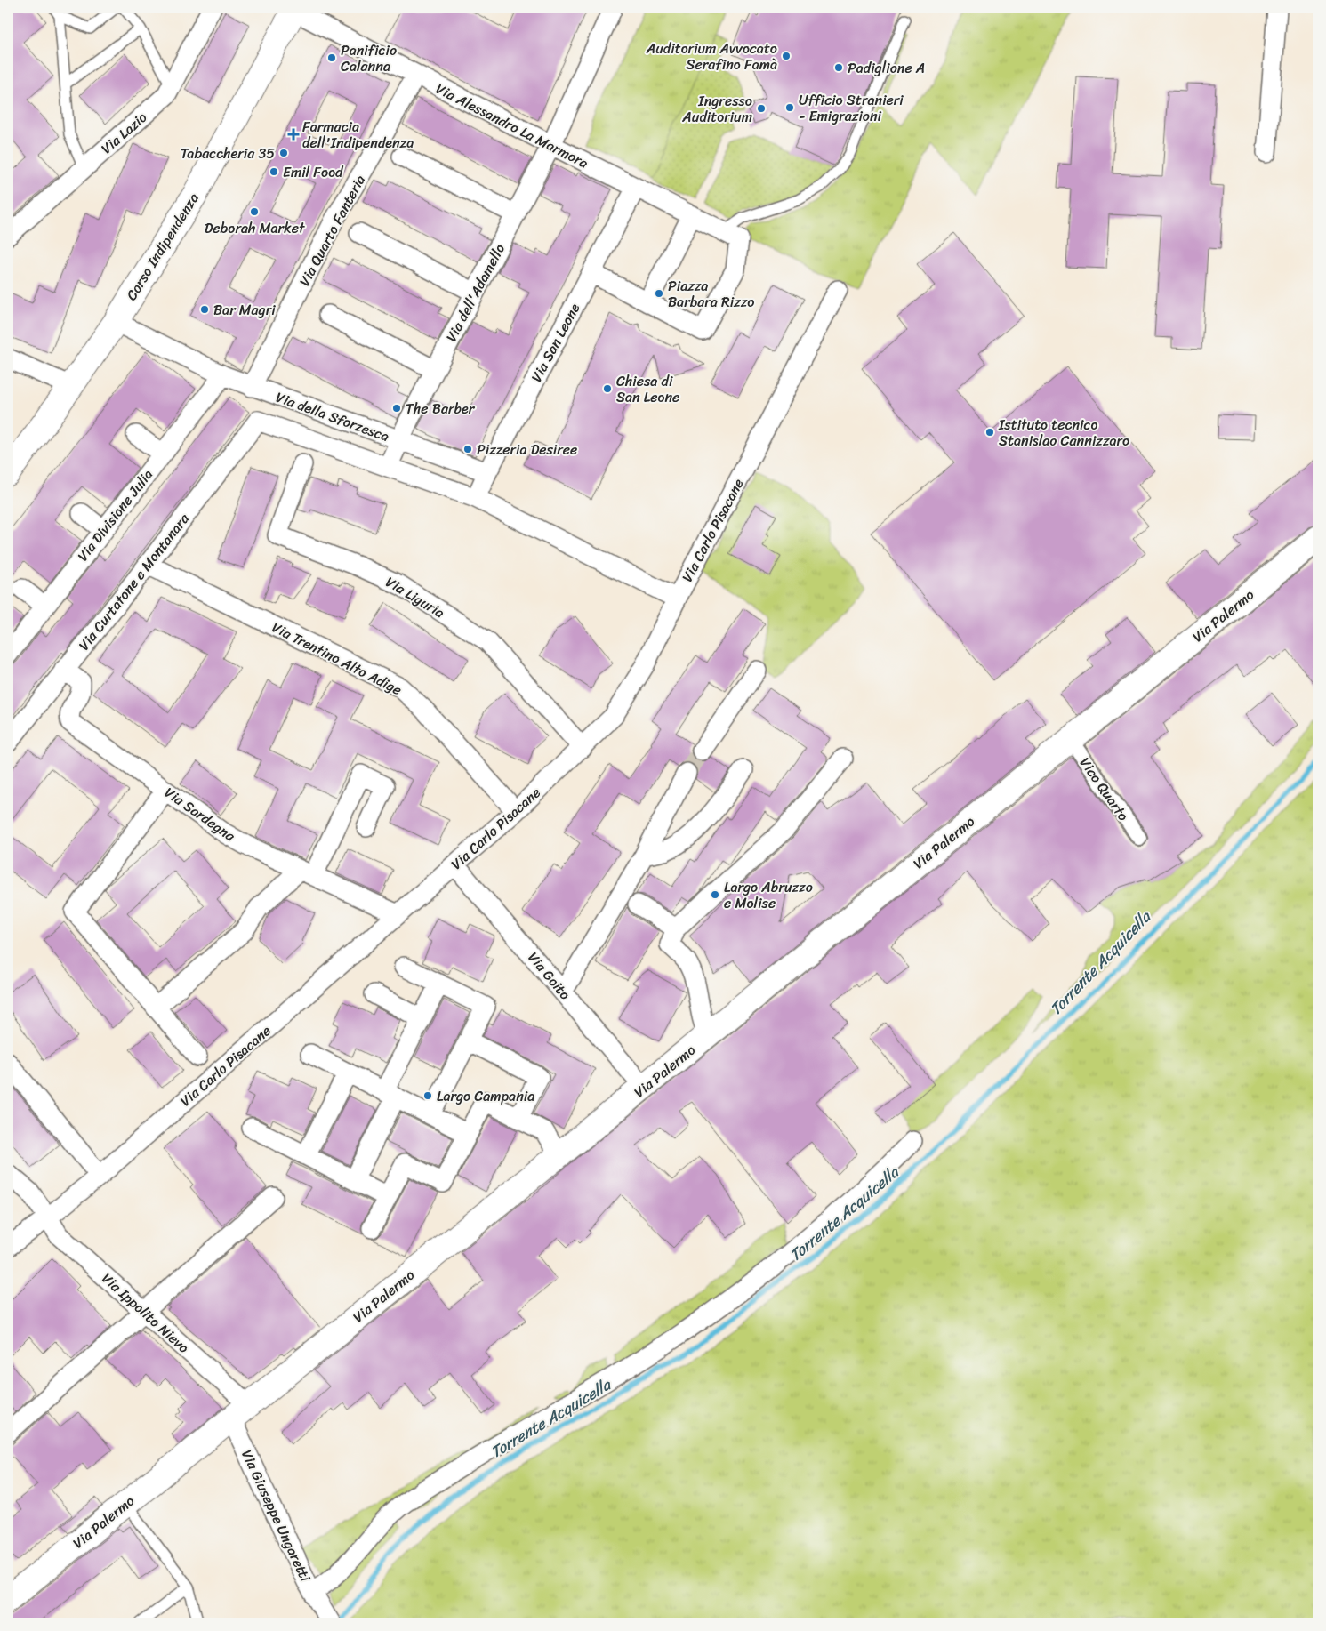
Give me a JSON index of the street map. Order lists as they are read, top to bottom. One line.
{"streets":{"main road":["Corso Indipendenza","Via Palermo"],"street":["Via Alessandro La Marmora","Via Lazio","Via Quarto Fanteria","Via dell'Adamello","Via San Leone","Via della Sforzesca","Via Divisione Julia","Via Carlo Pisacane","Via Curtatone e Montanara","Via Liguria","Via Trentino Alto Adige","Vico Quarto","Via Sardegna","Via Goito","Via Ippolito Nievo","Via Giuseppe Ungaretti"]},"crossings":[["Via Alessandro La Marmora","Via Quarto Fanteria"],["Via Alessandro La Marmora","Corso Indipendenza"],["Via Alessandro La Marmora","Via dell'Adamello"],["Via Alessandro La Marmora","Via San Leone"],["Via Quarto Fanteria","Via della Sforzesca"],["Corso Indipendenza","Via della Sforzesca"],["Via dell'Adamello","Via della Sforzesca"],["Via della Sforzesca","Via Divisione Julia"],["Via della Sforzesca","Via Curtatone e Montanara"],["Via Carlo Pisacane","Via Liguria"],["Via Carlo Pisacane","Via Trentino Alto Adige"],["Via Carlo Pisacane","Via Sardegna"],["Via Carlo Pisacane","Via Goito"],["Via Carlo Pisacane","Via Ippolito Nievo"],["Via Curtatone e Montanara","Via Trentino Alto Adige"],["Via Curtatone e Montanara","Via Sardegna"],["Via Palermo","Vico Quarto"],["Via Palermo","Via Goito"],["Via Palermo","Via Ippolito Nievo"],["Via Palermo","Via Giuseppe Ungaretti"],["Via Ippolito Nievo","Via Giuseppe Ungaretti"]],"water":["Torrente Acquicella"],"places":{"other":["Auditorium Avvocato Serafino Famà","Panificio Calanna","Padiglione A","Ufficio Stranieri - Emigrazioni","Ingresso Auditorium","Tabaccheria 35","Emil Food","Deborah Market","Piazza Barbara Rizzo","Bar Magri","Chiesa di San Leone","The Barber","Istituto tecnico Stanislao Cannizzaro","Pizzeria Desiree","Largo Abruzzo e Molise","Largo Campania"],"health":["Farmacia dell'Indipendenza"]}}
